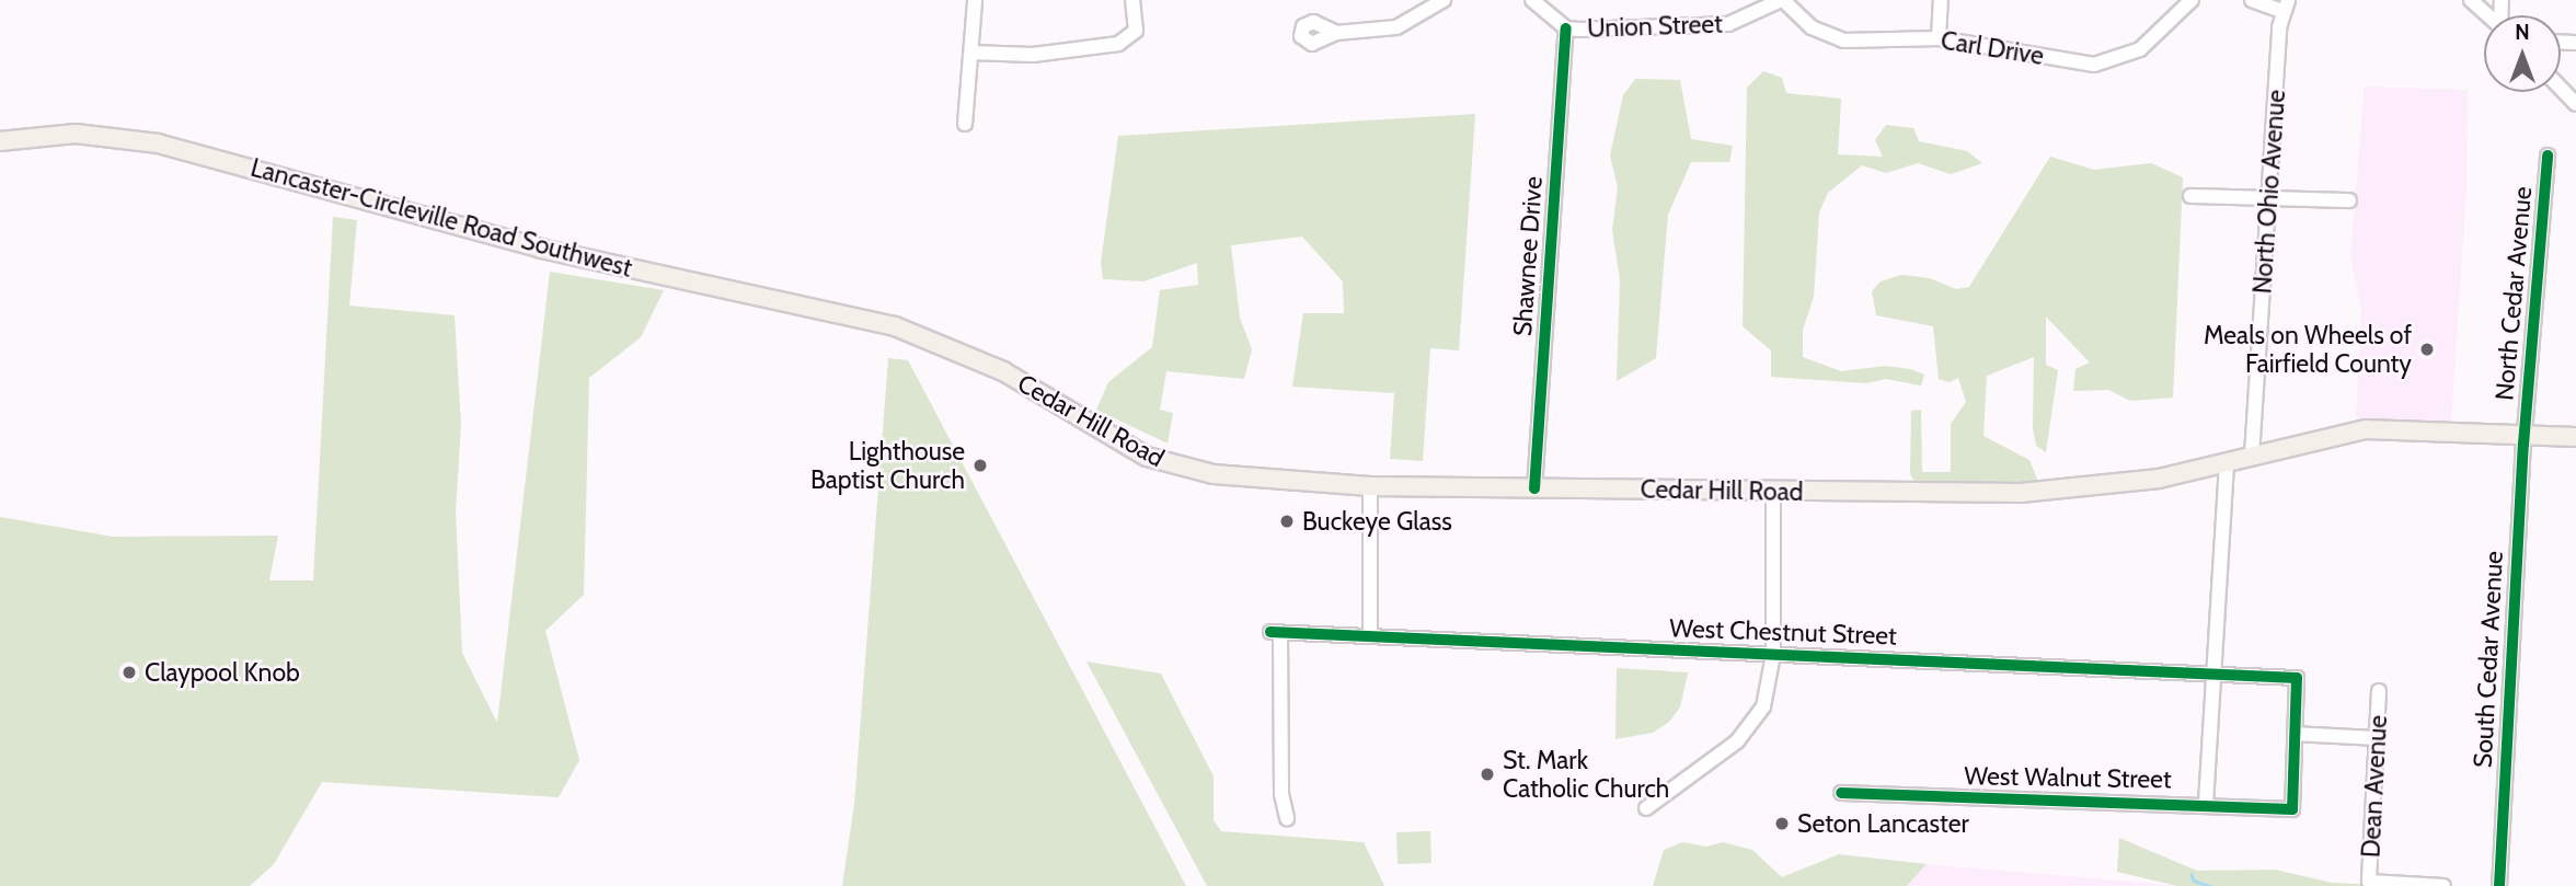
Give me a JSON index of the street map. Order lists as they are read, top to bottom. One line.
{"streets":{"main road":["Lancaster-Circleville Road Southwest","Cedar Hill Road"],"street":["Union Street","Carl Drive","North Ohio Avenue","Shawnee Drive","North Cedar Avenue","West Chestnut Street","South Cedar Avenue","West Walnut Street","Dean Avenue"]},"crossings":[["Union Street","Carl Drive"],["Union Street","Shawnee Drive"],["North Ohio Avenue","Cedar Hill Road"],["Lancaster-Circleville Road Southwest","Cedar Hill Road"],["Shawnee Drive","Cedar Hill Road"],["North Cedar Avenue","Cedar Hill Road"],["North Cedar Avenue","South Cedar Avenue"],["Cedar Hill Road","South Cedar Avenue"],["West Chestnut Street","West Walnut Street"]],"places":["Meals on Wheels of Fairfield County","Lighthouse Baptist Church","Buckeye Glass","Claypool Knob","St. Mark Catholic Church","Seton Lancaster"],"north":"top"}
